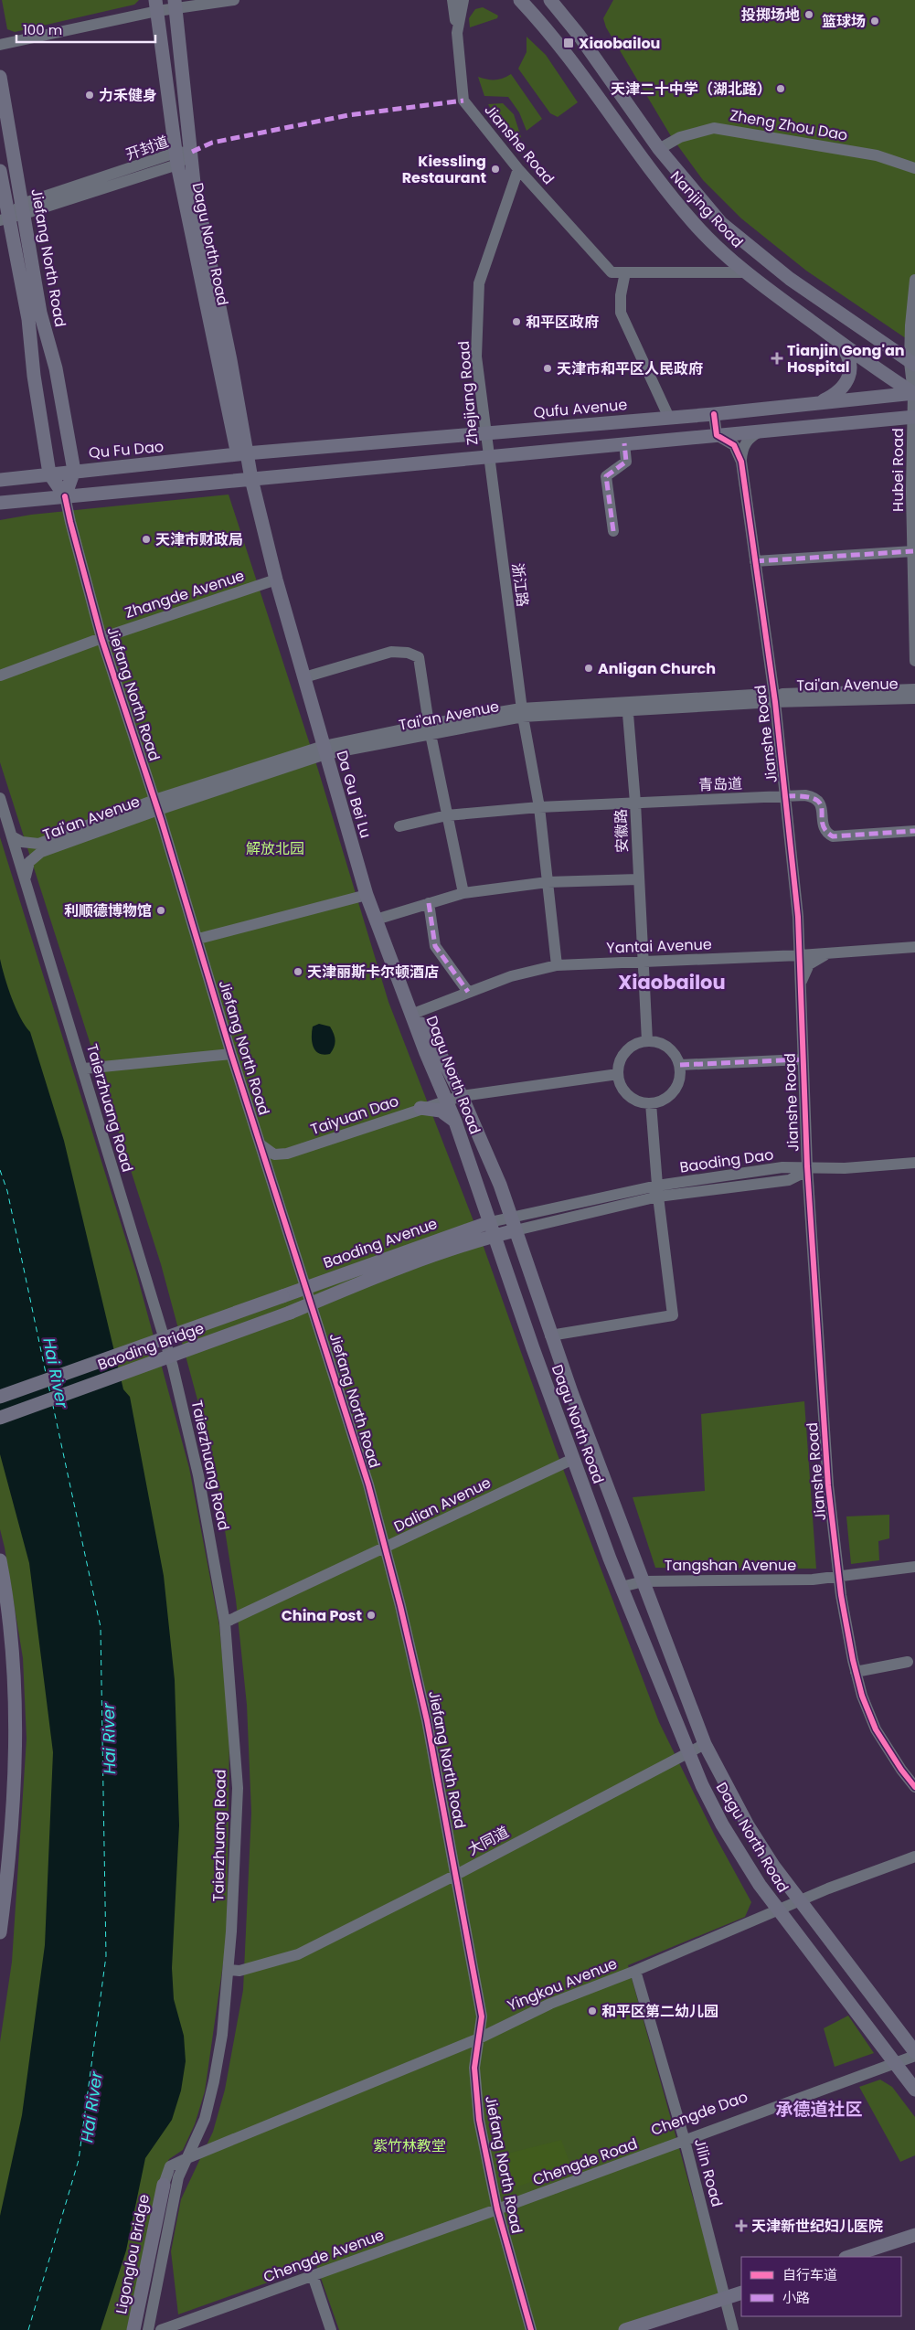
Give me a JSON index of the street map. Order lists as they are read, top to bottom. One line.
{"streets":{"main road":["Nanjing Road","Dagu North Road","Jiefang North Road","Qufu Avenue","Qu Fu Dao","Da Gu Bei Lu","Baoding Avenue","Baoding Bridge","Ligonglou Bridge"],"street":["Zheng Zhou Dao","Jianshe Road","开封道","Zhejiang Road","Hubei Road","浙江路","Zhangde Avenue","Tai'an Avenue","青岛道","安徽路","Yantai Avenue","Taierzhuang Road","Taiyuan Dao","Baoding Dao","Dalian Avenue","Tangshan Avenue","大同道","Yingkou Avenue","Chengde Dao","Chengde Road","Jilin Road","Chengde Avenue"]},"crossings":[["Zheng Zhou Dao","Nanjing Road"],["Jianshe Road","Nanjing Road"],["Jianshe Road","Zhejiang Road"],["Jianshe Road","Tai'an Avenue"],["Jianshe Road","青岛道"],["Jianshe Road","Yantai Avenue"],["Jianshe Road","Baoding Dao"],["Jianshe Road","Tangshan Avenue"],["开封道","Dagu North Road"],["开封道","Jiefang North Road"],["Nanjing Road","Qufu Avenue"],["Nanjing Road","Hubei Road"],["Dagu North Road","Qufu Avenue"],["Dagu North Road","Qu Fu Dao"],["Dagu North Road","Zhangde Avenue"],["Dagu North Road","Da Gu Bei Lu"],["Dagu North Road","Yantai Avenue"],["Dagu North Road","Taiyuan Dao"],["Dagu North Road","Baoding Dao"],["Dagu North Road","Dalian Avenue"],["Dagu North Road","Tangshan Avenue"],["Dagu North Road","大同道"],["Dagu North Road","Yingkou Avenue"],["Dagu North Road","Chengde Dao"],["Jiefang North Road","Qu Fu Dao"],["Jiefang North Road","Zhangde Avenue"],["Jiefang North Road","Tai'an Avenue"],["Jiefang North Road","Taiyuan Dao"],["Jiefang North Road","Baoding Avenue"],["Jiefang North Road","Baoding Bridge"],["Jiefang North Road","Dalian Avenue"],["Jiefang North Road","大同道"],["Jiefang North Road","Yingkou Avenue"],["Jiefang North Road","Chengde Road"],["Jiefang North Road","Chengde Avenue"],["Zhejiang Road","Qufu Avenue"],["Zhejiang Road","浙江路"],["Qufu Avenue","Qu Fu Dao"],["Qufu Avenue","Hubei Road"],["浙江路","Tai'an Avenue"],["浙江路","青岛道"],["浙江路","Yantai Avenue"],["Zhangde Avenue","Da Gu Bei Lu"],["Tai'an Avenue","Da Gu Bei Lu"],["Tai'an Avenue","安徽路"],["Tai'an Avenue","Taierzhuang Road"],["青岛道","安徽路"],["Da Gu Bei Lu","Yantai Avenue"],["安徽路","Yantai Avenue"],["安徽路","Taiyuan Dao"],["Taierzhuang Road","Dalian Avenue"],["Taierzhuang Road","大同道"],["Taierzhuang Road","Yingkou Avenue"],["Baoding Avenue","Baoding Bridge"],["Yingkou Avenue","Jilin Road"],["Yingkou Avenue","Ligonglou Bridge"],["Chengde Dao","Chengde Road"],["Chengde Dao","Jilin Road"],["Chengde Road","Jilin Road"],["Chengde Road","Chengde Avenue"]],"districts":["Xiaobailou","承德道社区"],"water":["Hai River"],"parks":["解放北园","紫竹林教堂"],"places":{"other":["投掷场地","篮球场","天津二十中学（湖北路）","力禾健身","Kiessling Restaurant","和平区政府","天津市和平区人民政府","天津市财政局","Anligan Church","利顺德博物馆","天津丽斯卡尔顿酒店","China Post","和平区第二幼儿园"],"transit":["Xiaobailou"],"health":["Tianjin Gong'an Hospital","天津新世纪妇儿医院"]},"legend":["自行车道","小路"],"scale_bar":"100 m"}
